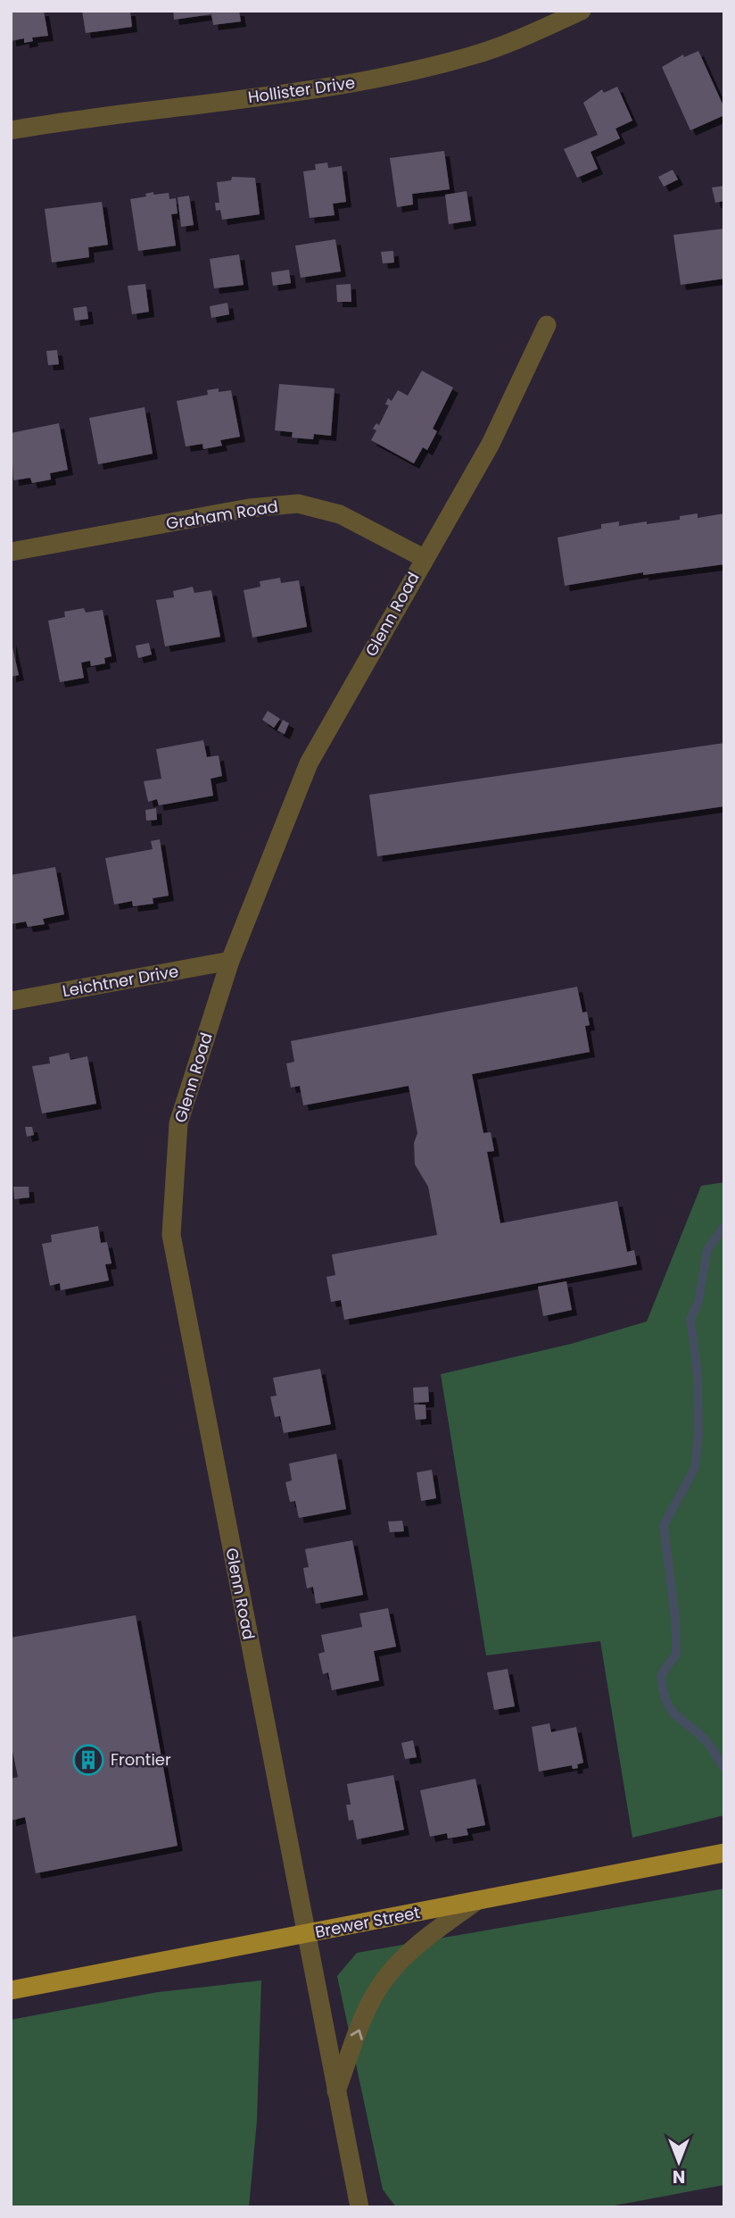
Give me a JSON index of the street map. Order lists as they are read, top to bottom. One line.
{"streets":{"main road":["Brewer Street"],"street":["Hollister Drive","Graham Road","Glenn Road","Leichtner Drive"]},"crossings":[["Graham Road","Glenn Road"],["Glenn Road","Leichtner Drive"],["Glenn Road","Brewer Street"]],"places":{"building":["Frontier"]},"north":"bottom"}
